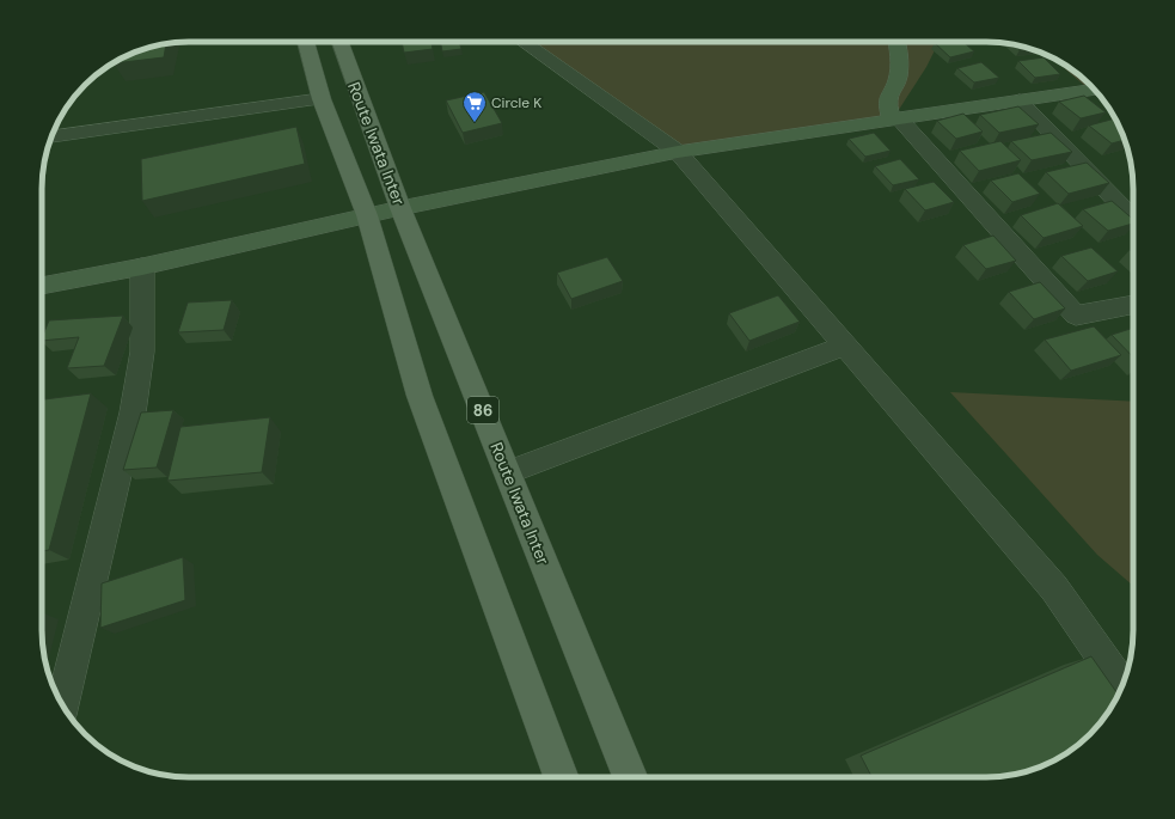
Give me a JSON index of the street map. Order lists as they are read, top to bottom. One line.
{"streets":{"main road":["Route Iwata Inter","86"]},"places":{"supermarket":["Circle K"]}}
